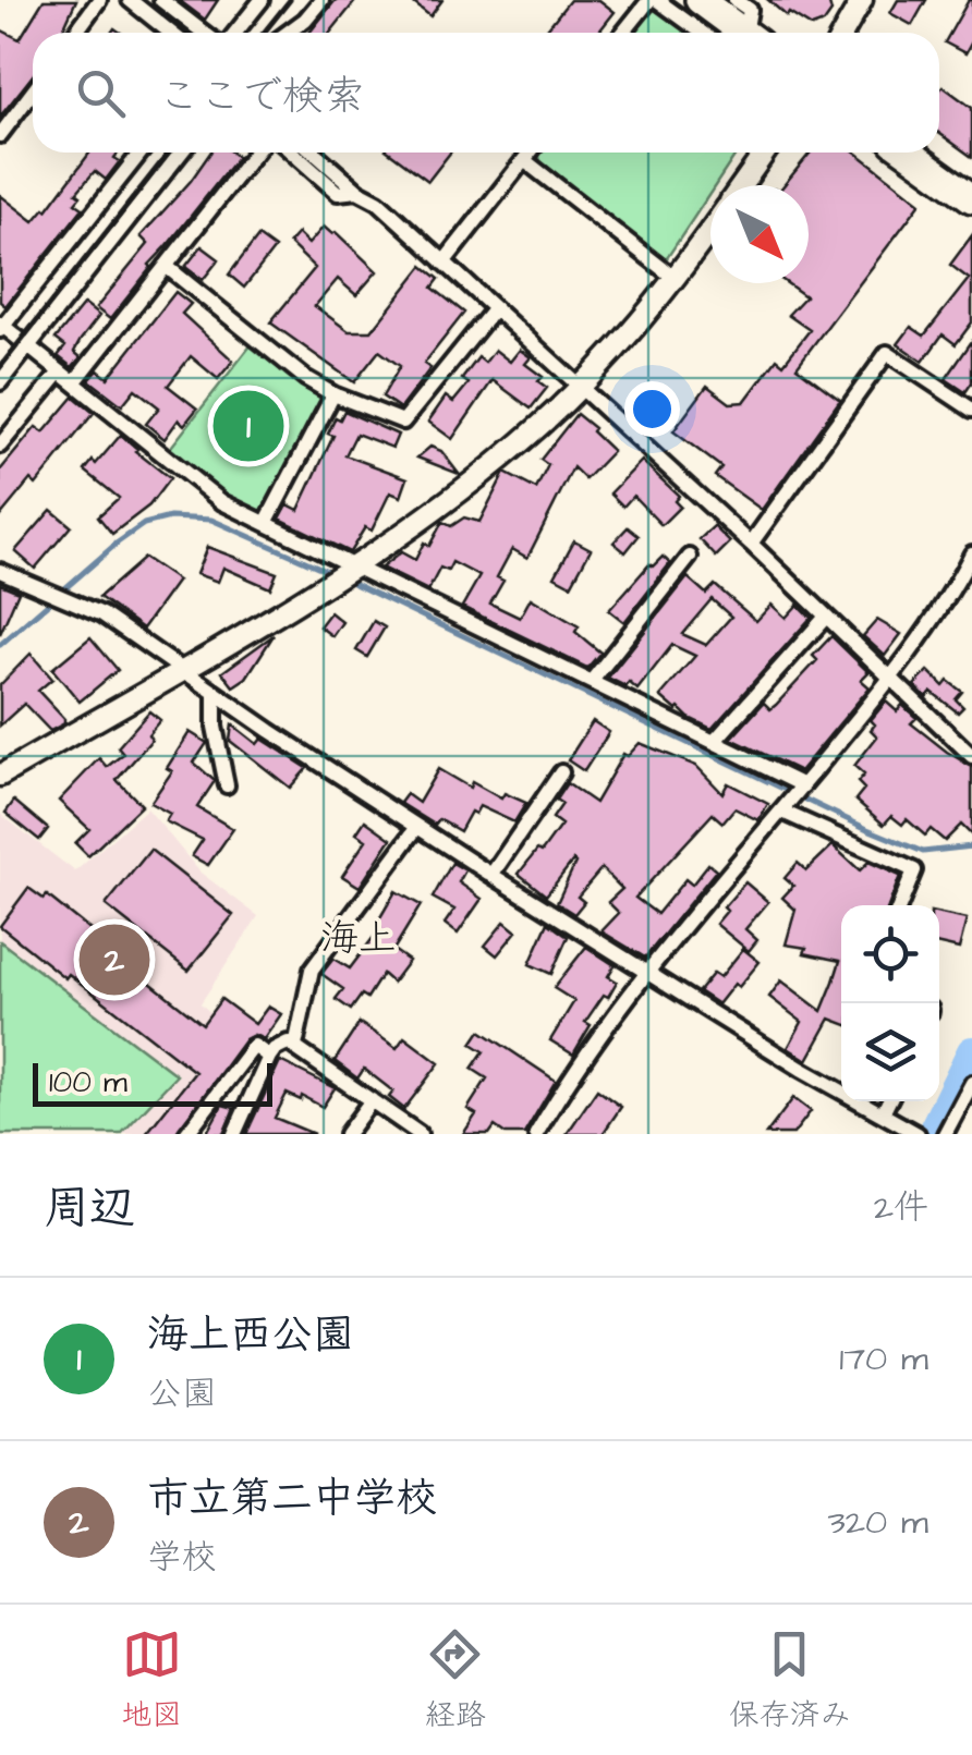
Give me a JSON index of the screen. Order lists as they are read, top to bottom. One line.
{"districts":["海上"],"scale_bar":"100 m","north":"bottom right","page":{"search":"ここで検索","pins":["1","2"],"scale":"100 m","heading":["周辺","2件"],"list":[{"mark":"1","name":"海上西公園","note":"公園","value":"170 m"},{"mark":"2","name":"市立第二中学校","note":"学校","value":"320 m"}],"nav":["地図","経路","保存済み"]}}
